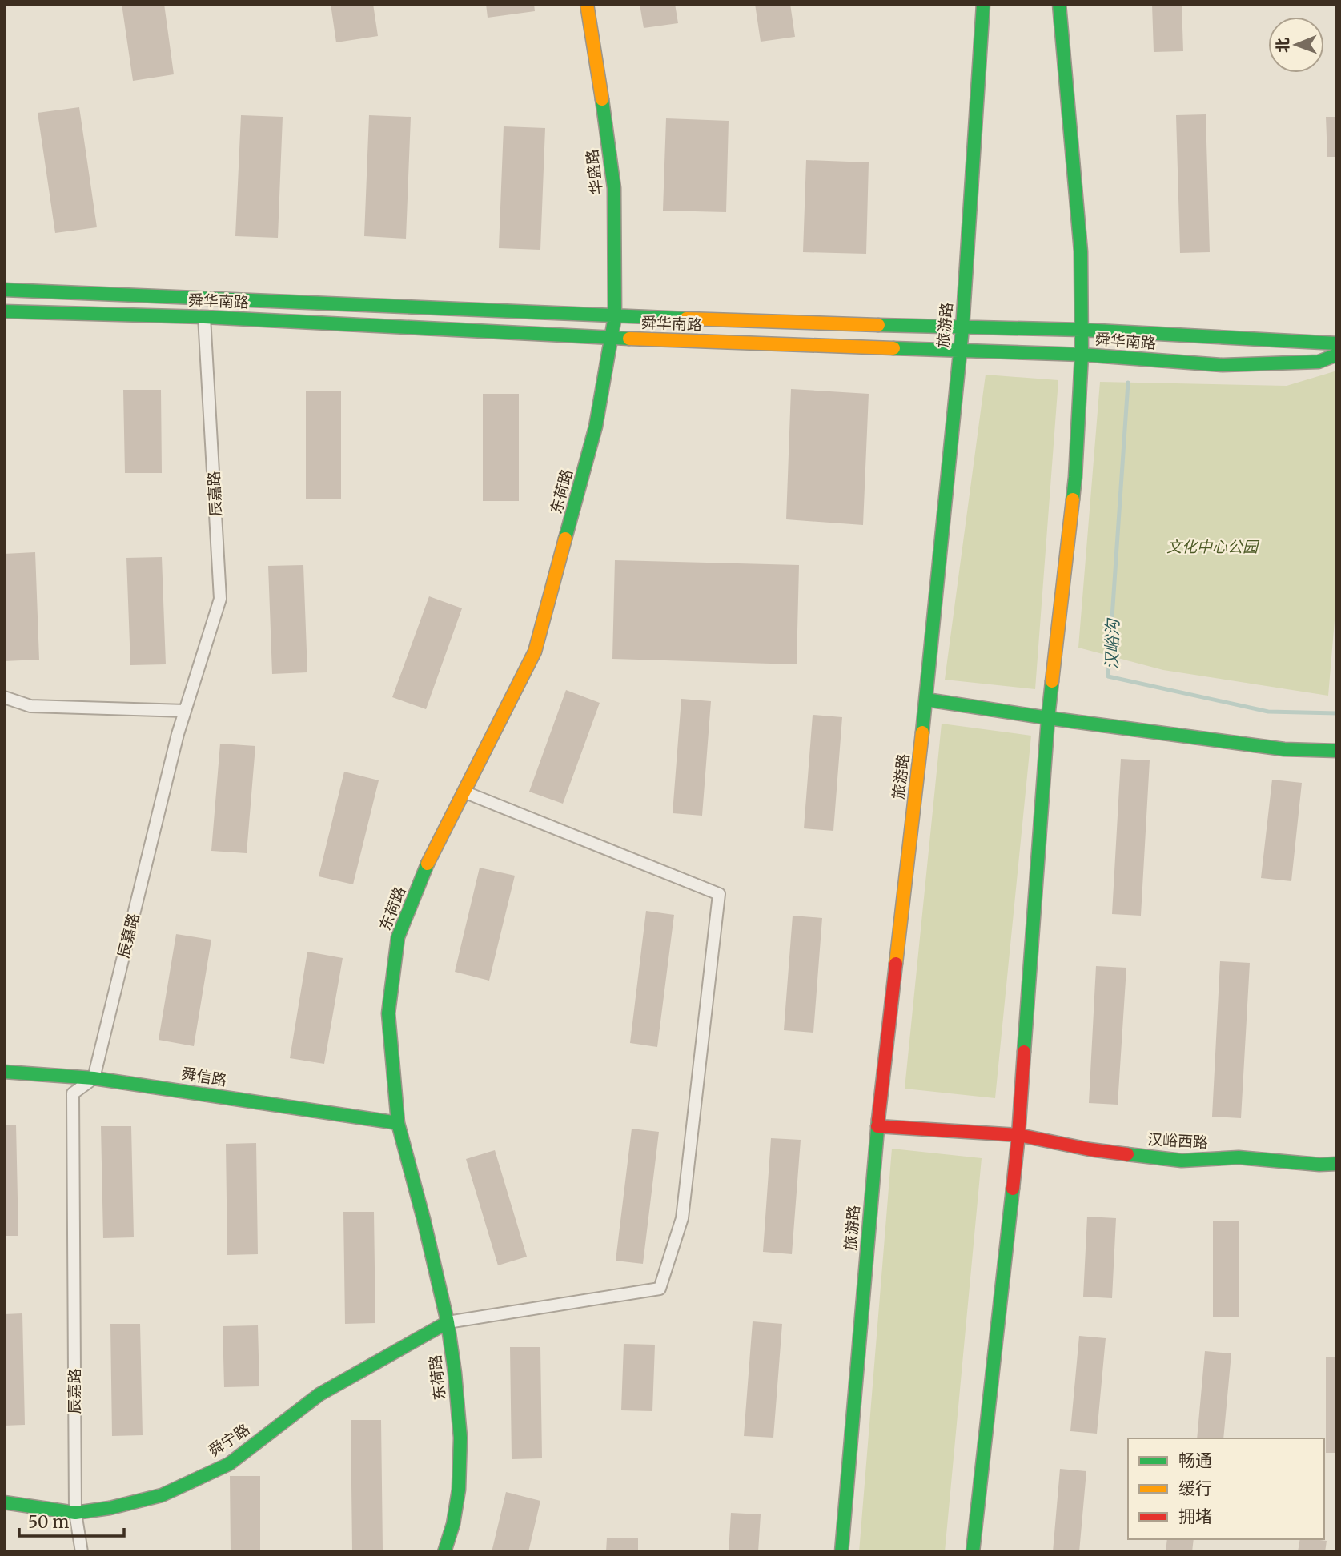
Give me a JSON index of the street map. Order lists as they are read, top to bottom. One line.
{"streets":{"main road":["华盛路","舜华南路","旅游路","东荷路","舜信路","汉峪西路","舜宁路"],"street":["辰嘉路"]},"crossings":[["华盛路","舜华南路"],["华盛路","东荷路"],["舜华南路","旅游路"],["舜华南路","东荷路"],["舜华南路","辰嘉路"],["旅游路","汉峪西路"],["东荷路","舜信路"],["东荷路","舜宁路"],["辰嘉路","舜信路"],["辰嘉路","舜宁路"]],"water":["汉峪沟"],"parks":["文化中心公园"],"legend":["畅通","缓行","拥堵"],"scale_bar":"50 m","north":"left"}
